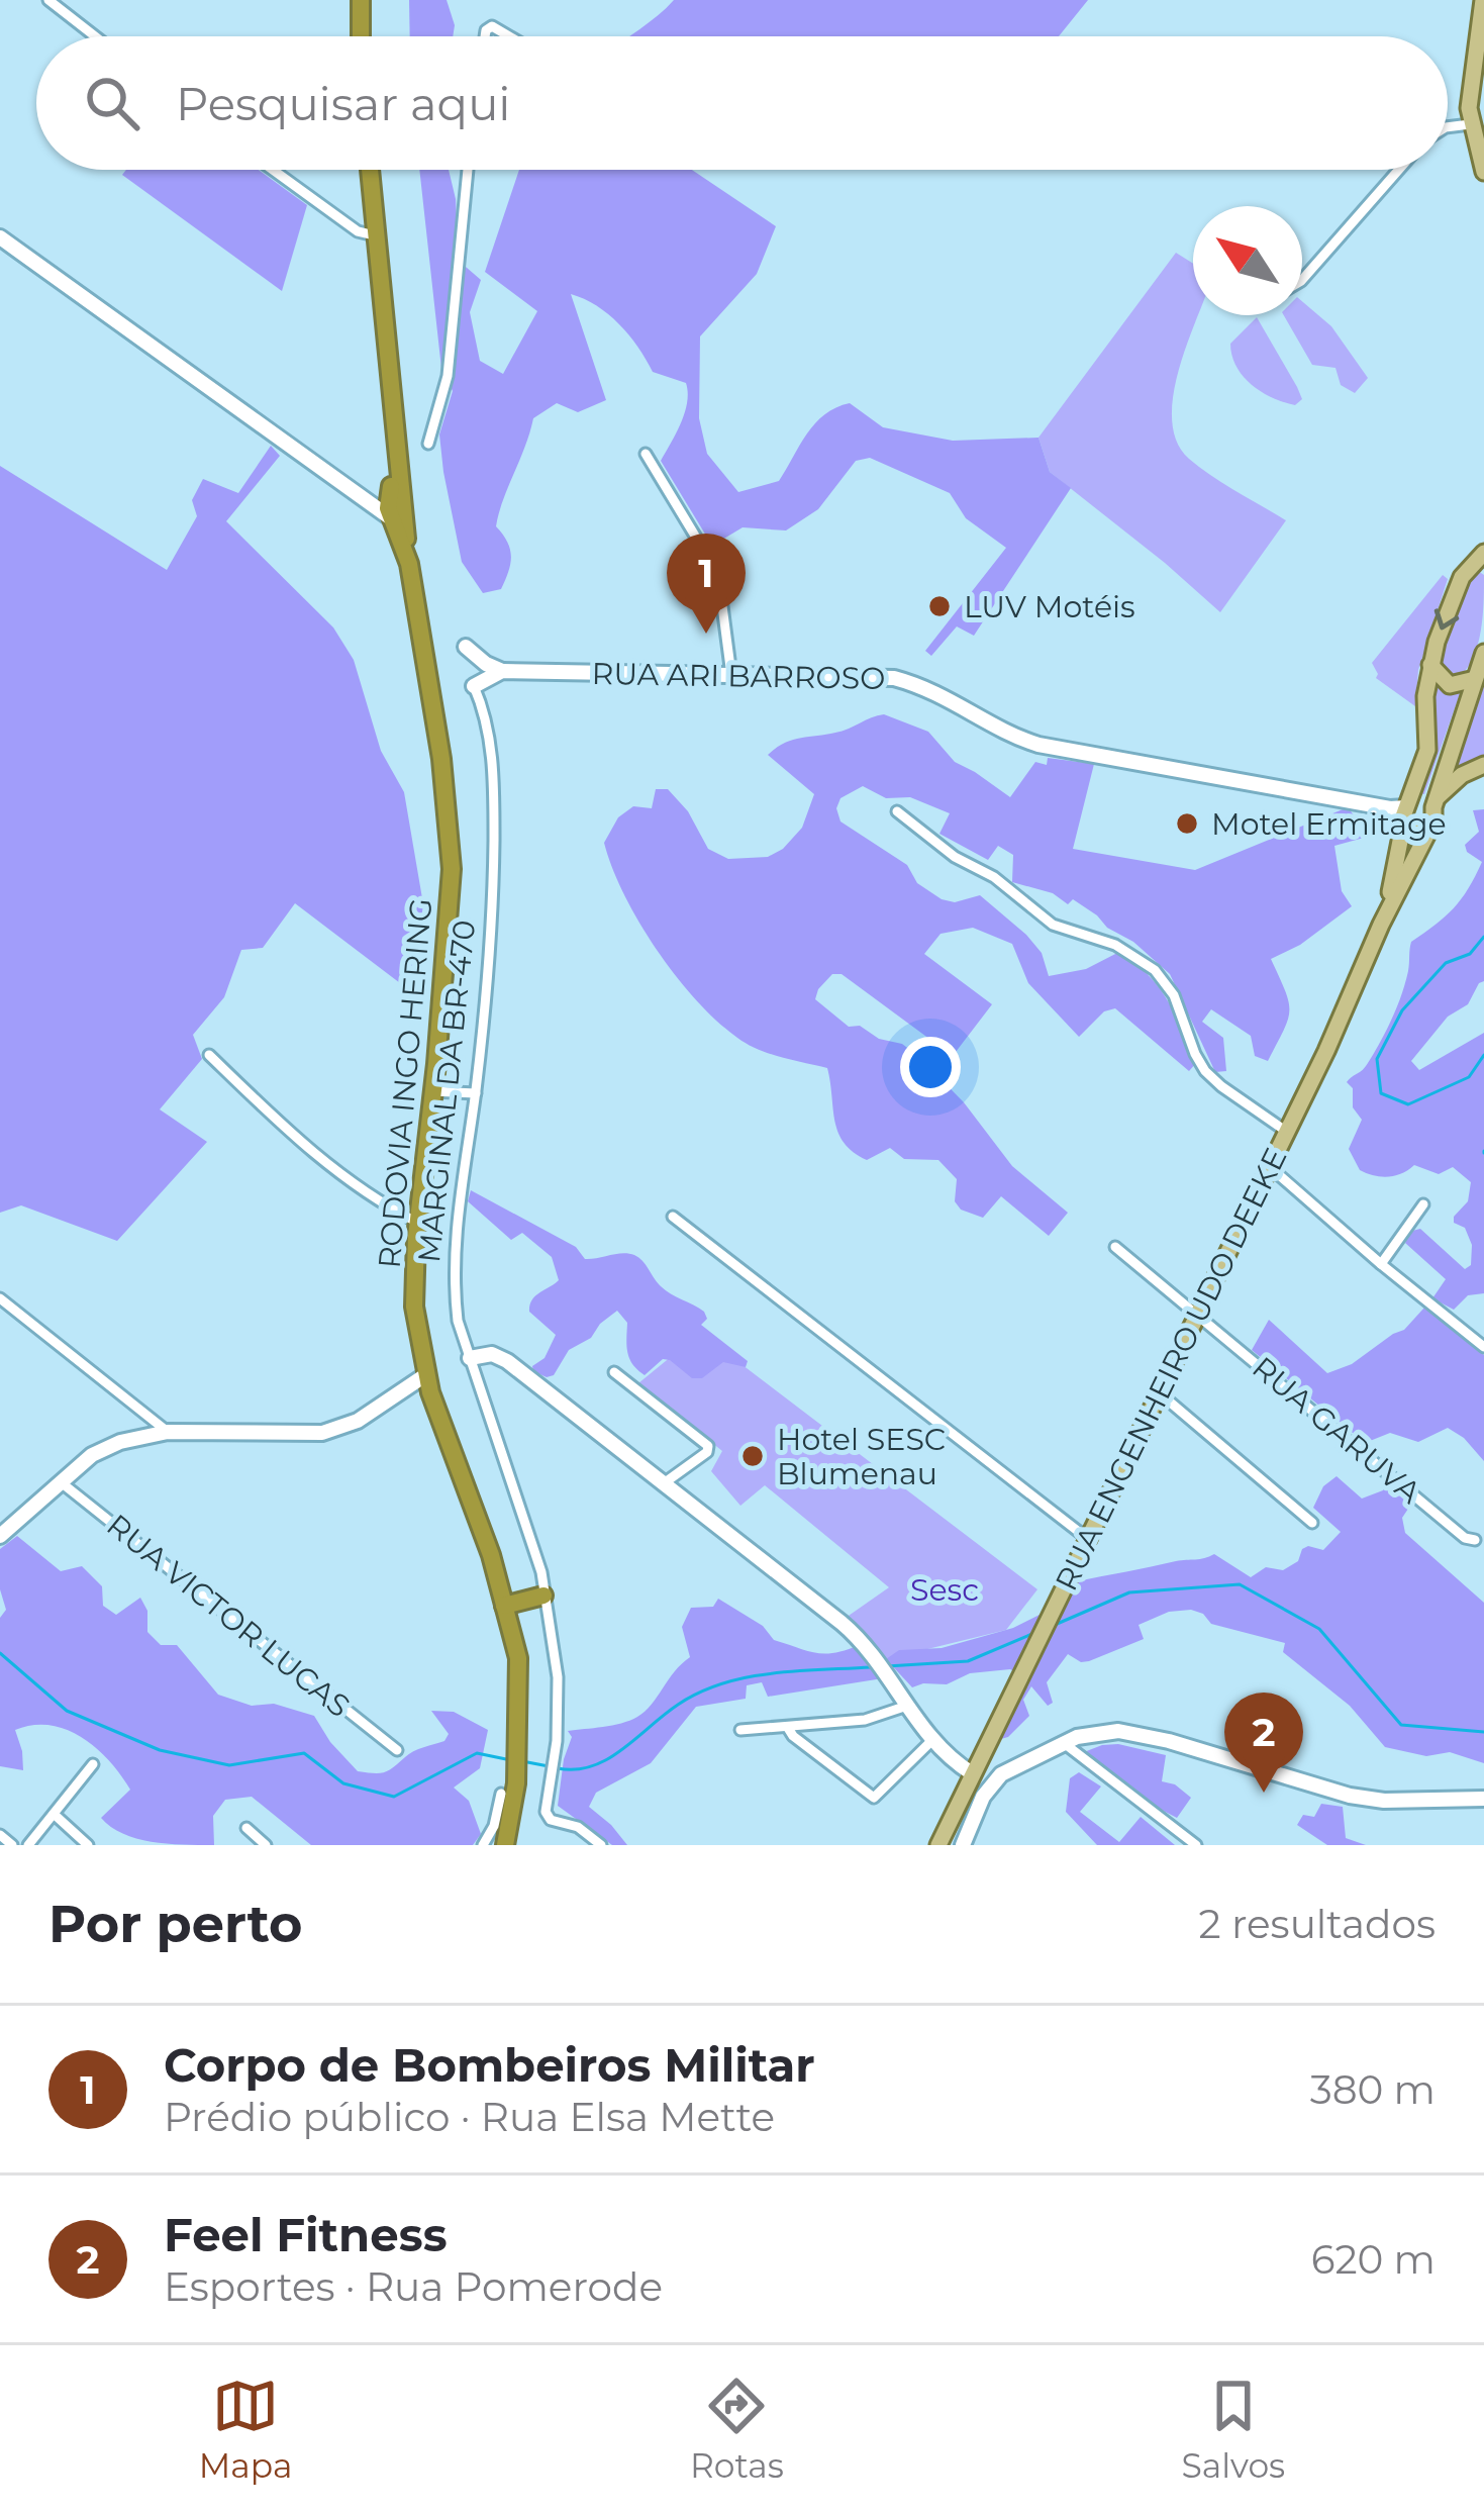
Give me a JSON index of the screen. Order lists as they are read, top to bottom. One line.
{"streets":{"highway":["RODOVIA INGO HERING"],"main road":["RUA ENGENHEIRO UDO DEEKE"],"street":["RUA ARI BARROSO","MARGINAL DA BR-470","RUA GARUVA","RUA VICTOR LUCAS"]},"crossings":[["RUA ARI BARROSO","RUA ENGENHEIRO UDO DEEKE"],["RUA ENGENHEIRO UDO DEEKE","RUA GARUVA"]],"parks":["Sesc"],"places":["LUV Motéis","Motel Ermitage","Hotel SESC Blumenau"],"north":"top left","page":{"search":"Pesquisar aqui","pins":["1","2"],"heading":["Por perto","2 resultados"],"list":[{"mark":"1","name":"Corpo de Bombeiros Militar","note":"Prédio público · Rua Elsa Mette","value":"380 m"},{"mark":"2","name":"Feel Fitness","note":"Esportes · Rua Pomerode","value":"620 m"}],"nav":["Mapa","Rotas","Salvos"]}}
